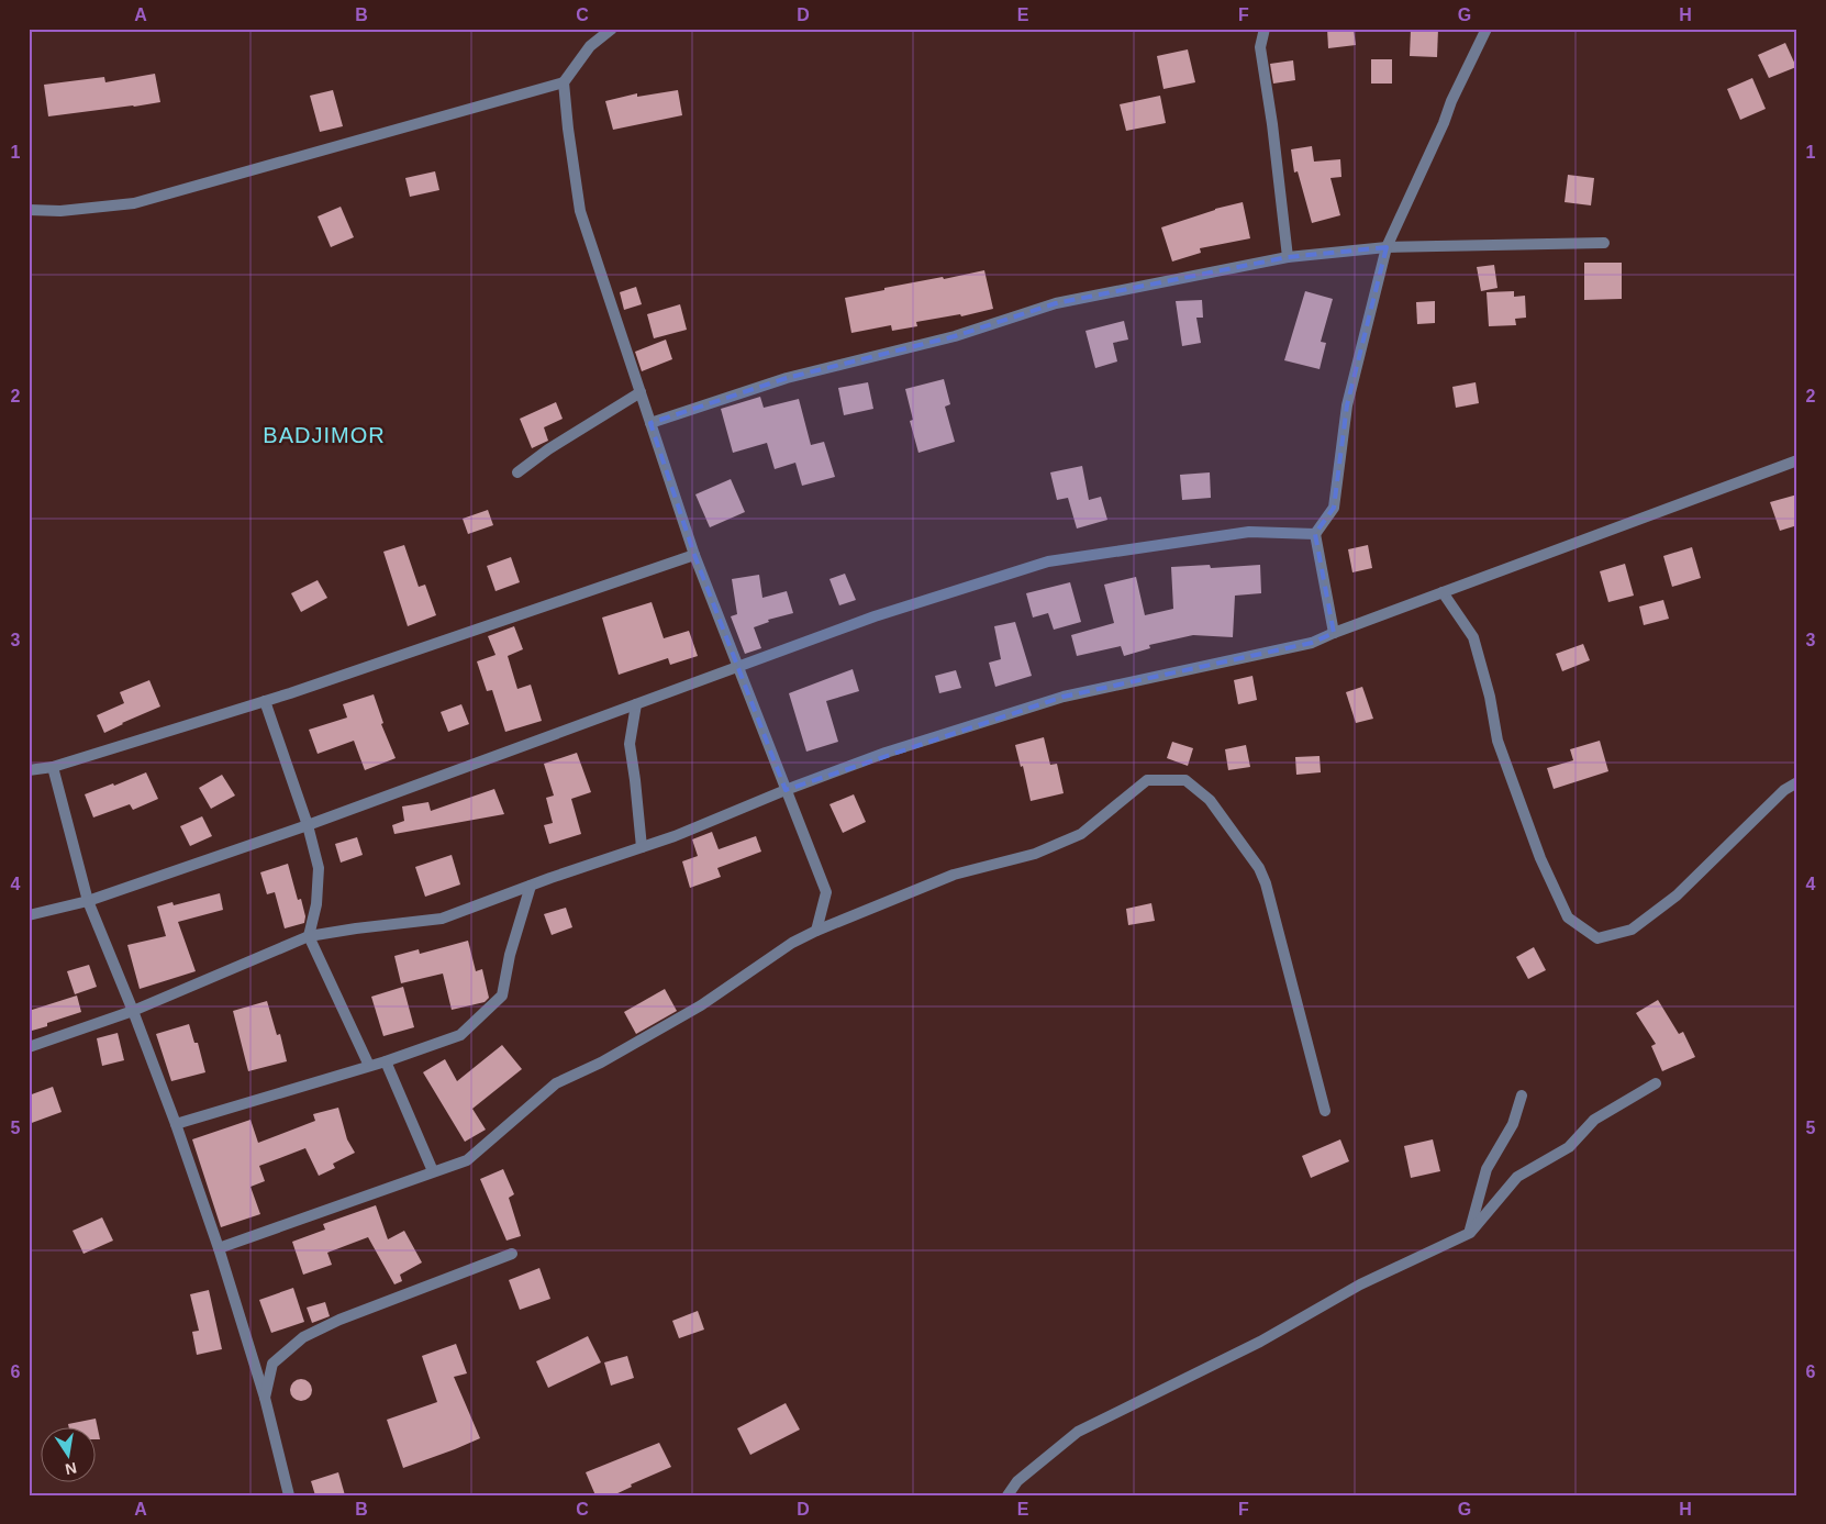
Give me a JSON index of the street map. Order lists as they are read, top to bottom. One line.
{"districts":["BADJIMOR"],"north":"bottom","grid":{"columns":["A","B","C","D","E","F","G","H"],"rows":["1","2","3","4","5","6"]}}
